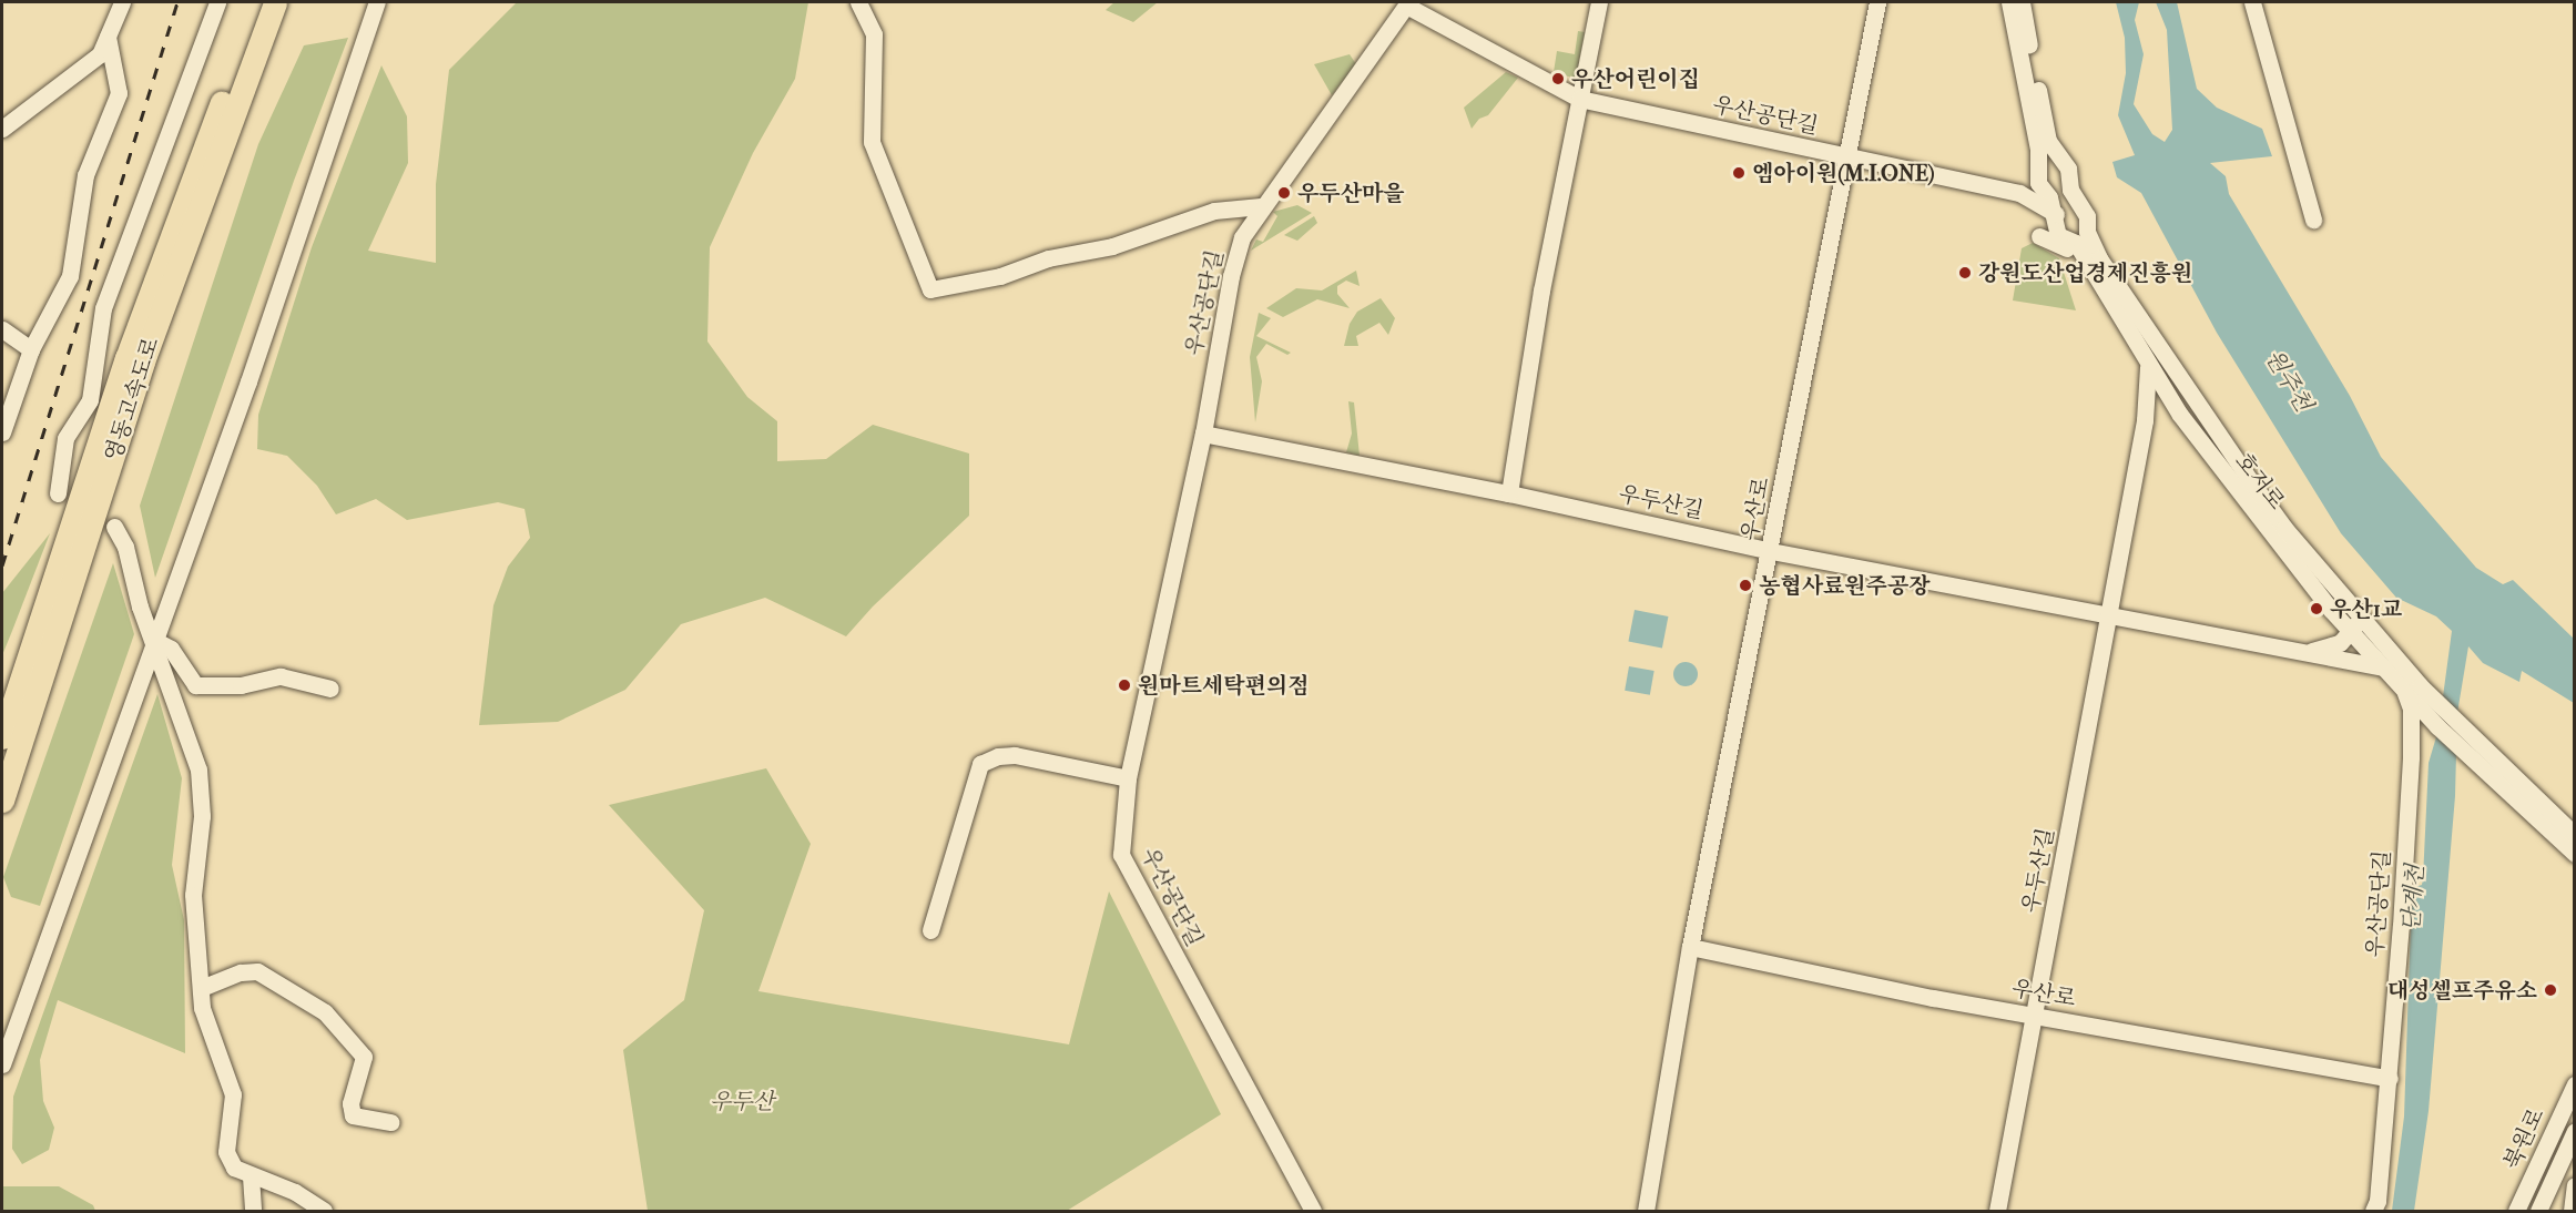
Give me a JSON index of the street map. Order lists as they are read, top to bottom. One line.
{"streets":{"highway":["영동고속도로"],"street":["우산공단길","호저로","우두산길","우산로","북원로"]},"crossings":[["우산공단길","호저로"],["우산공단길","우두산길"],["우산공단길","우산로"],["호저로","우두산길"],["우두산길","우산로"]],"water":["원주천","단계천"],"parks":["우두산"],"places":["우산어린이집","엠아이원(M.I.ONE)","우두산마을","강원도산업경제진흥원","농협사료원주공장","우산1교","원마트세탁편의점","대성셀프주유소"]}
